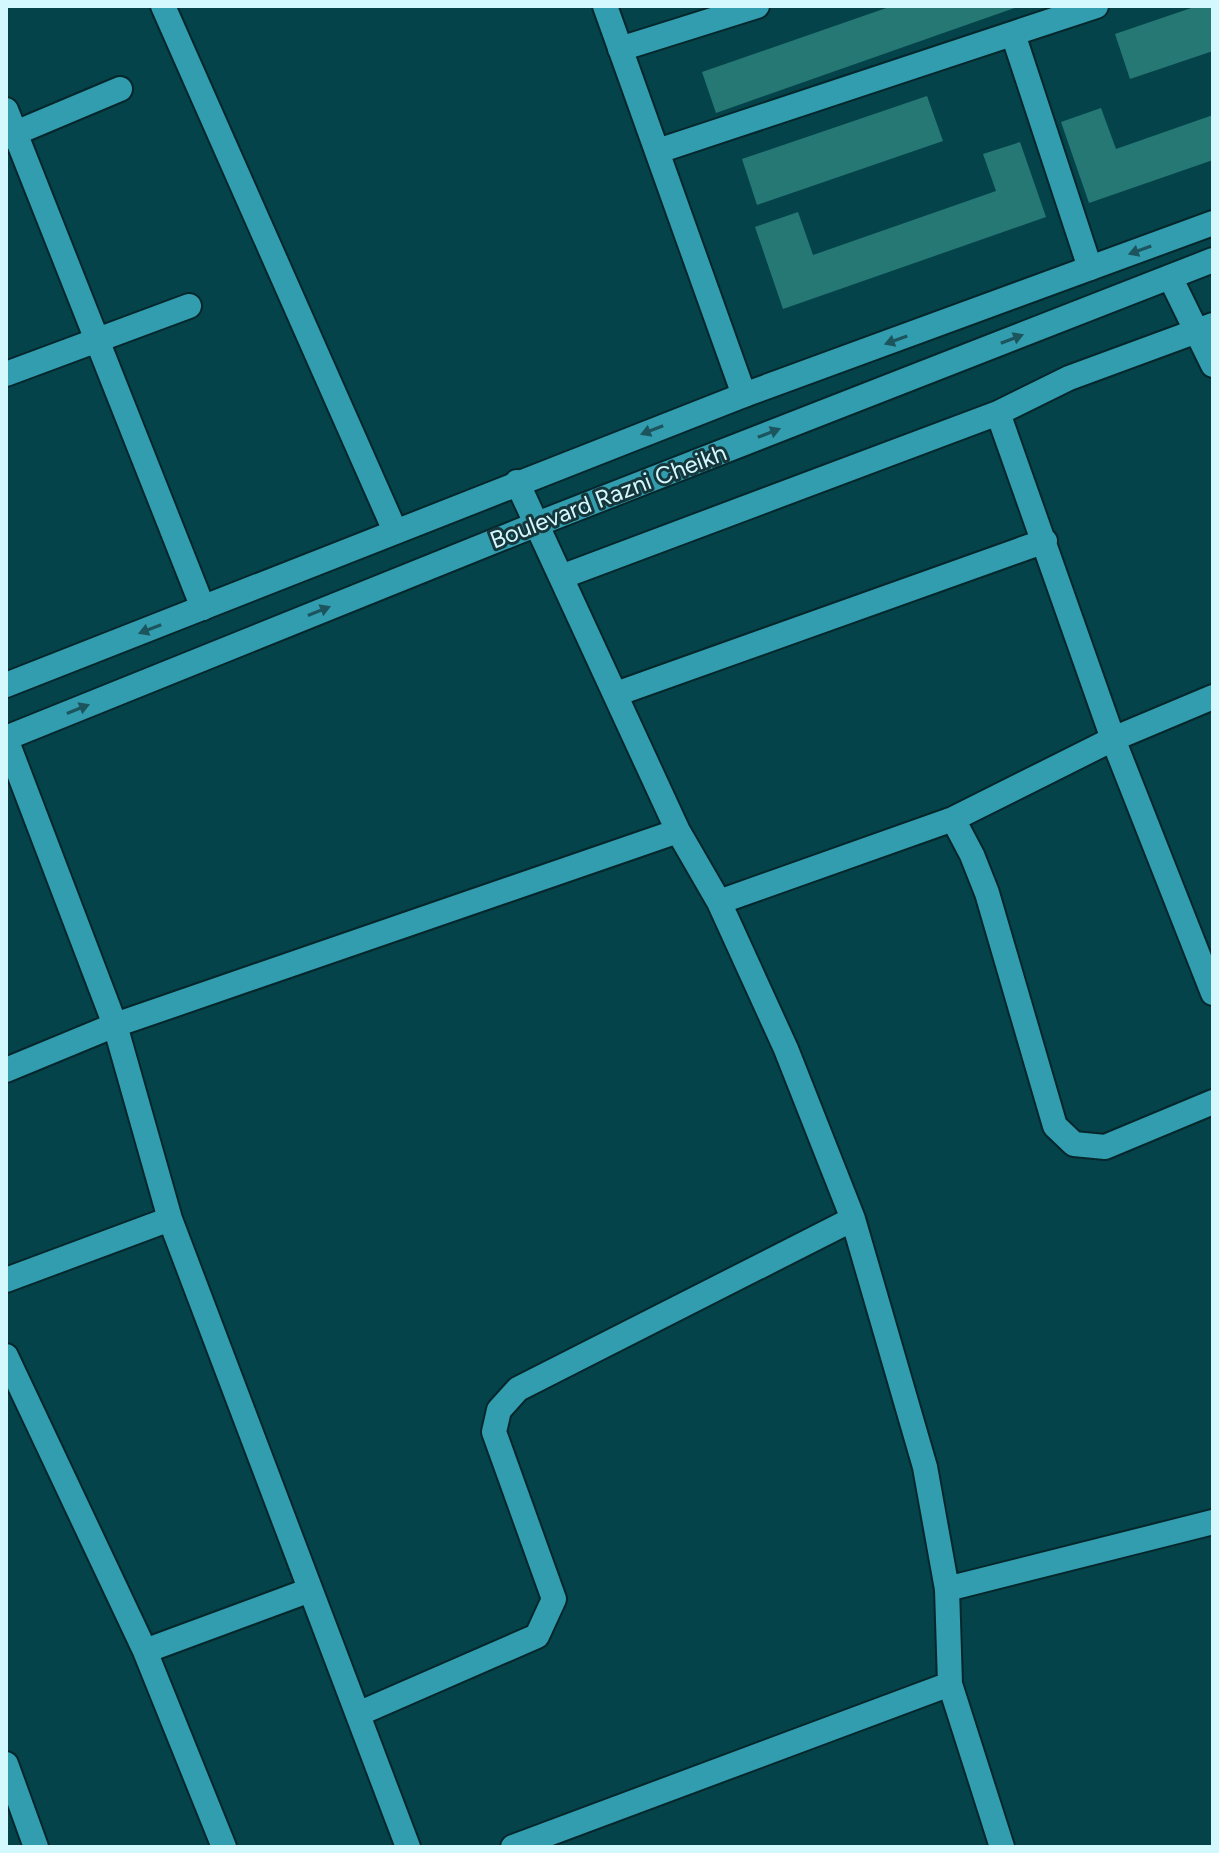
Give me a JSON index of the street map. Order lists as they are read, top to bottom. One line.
{"streets":{"street":["Boulevard Razni Cheikh"]}}
